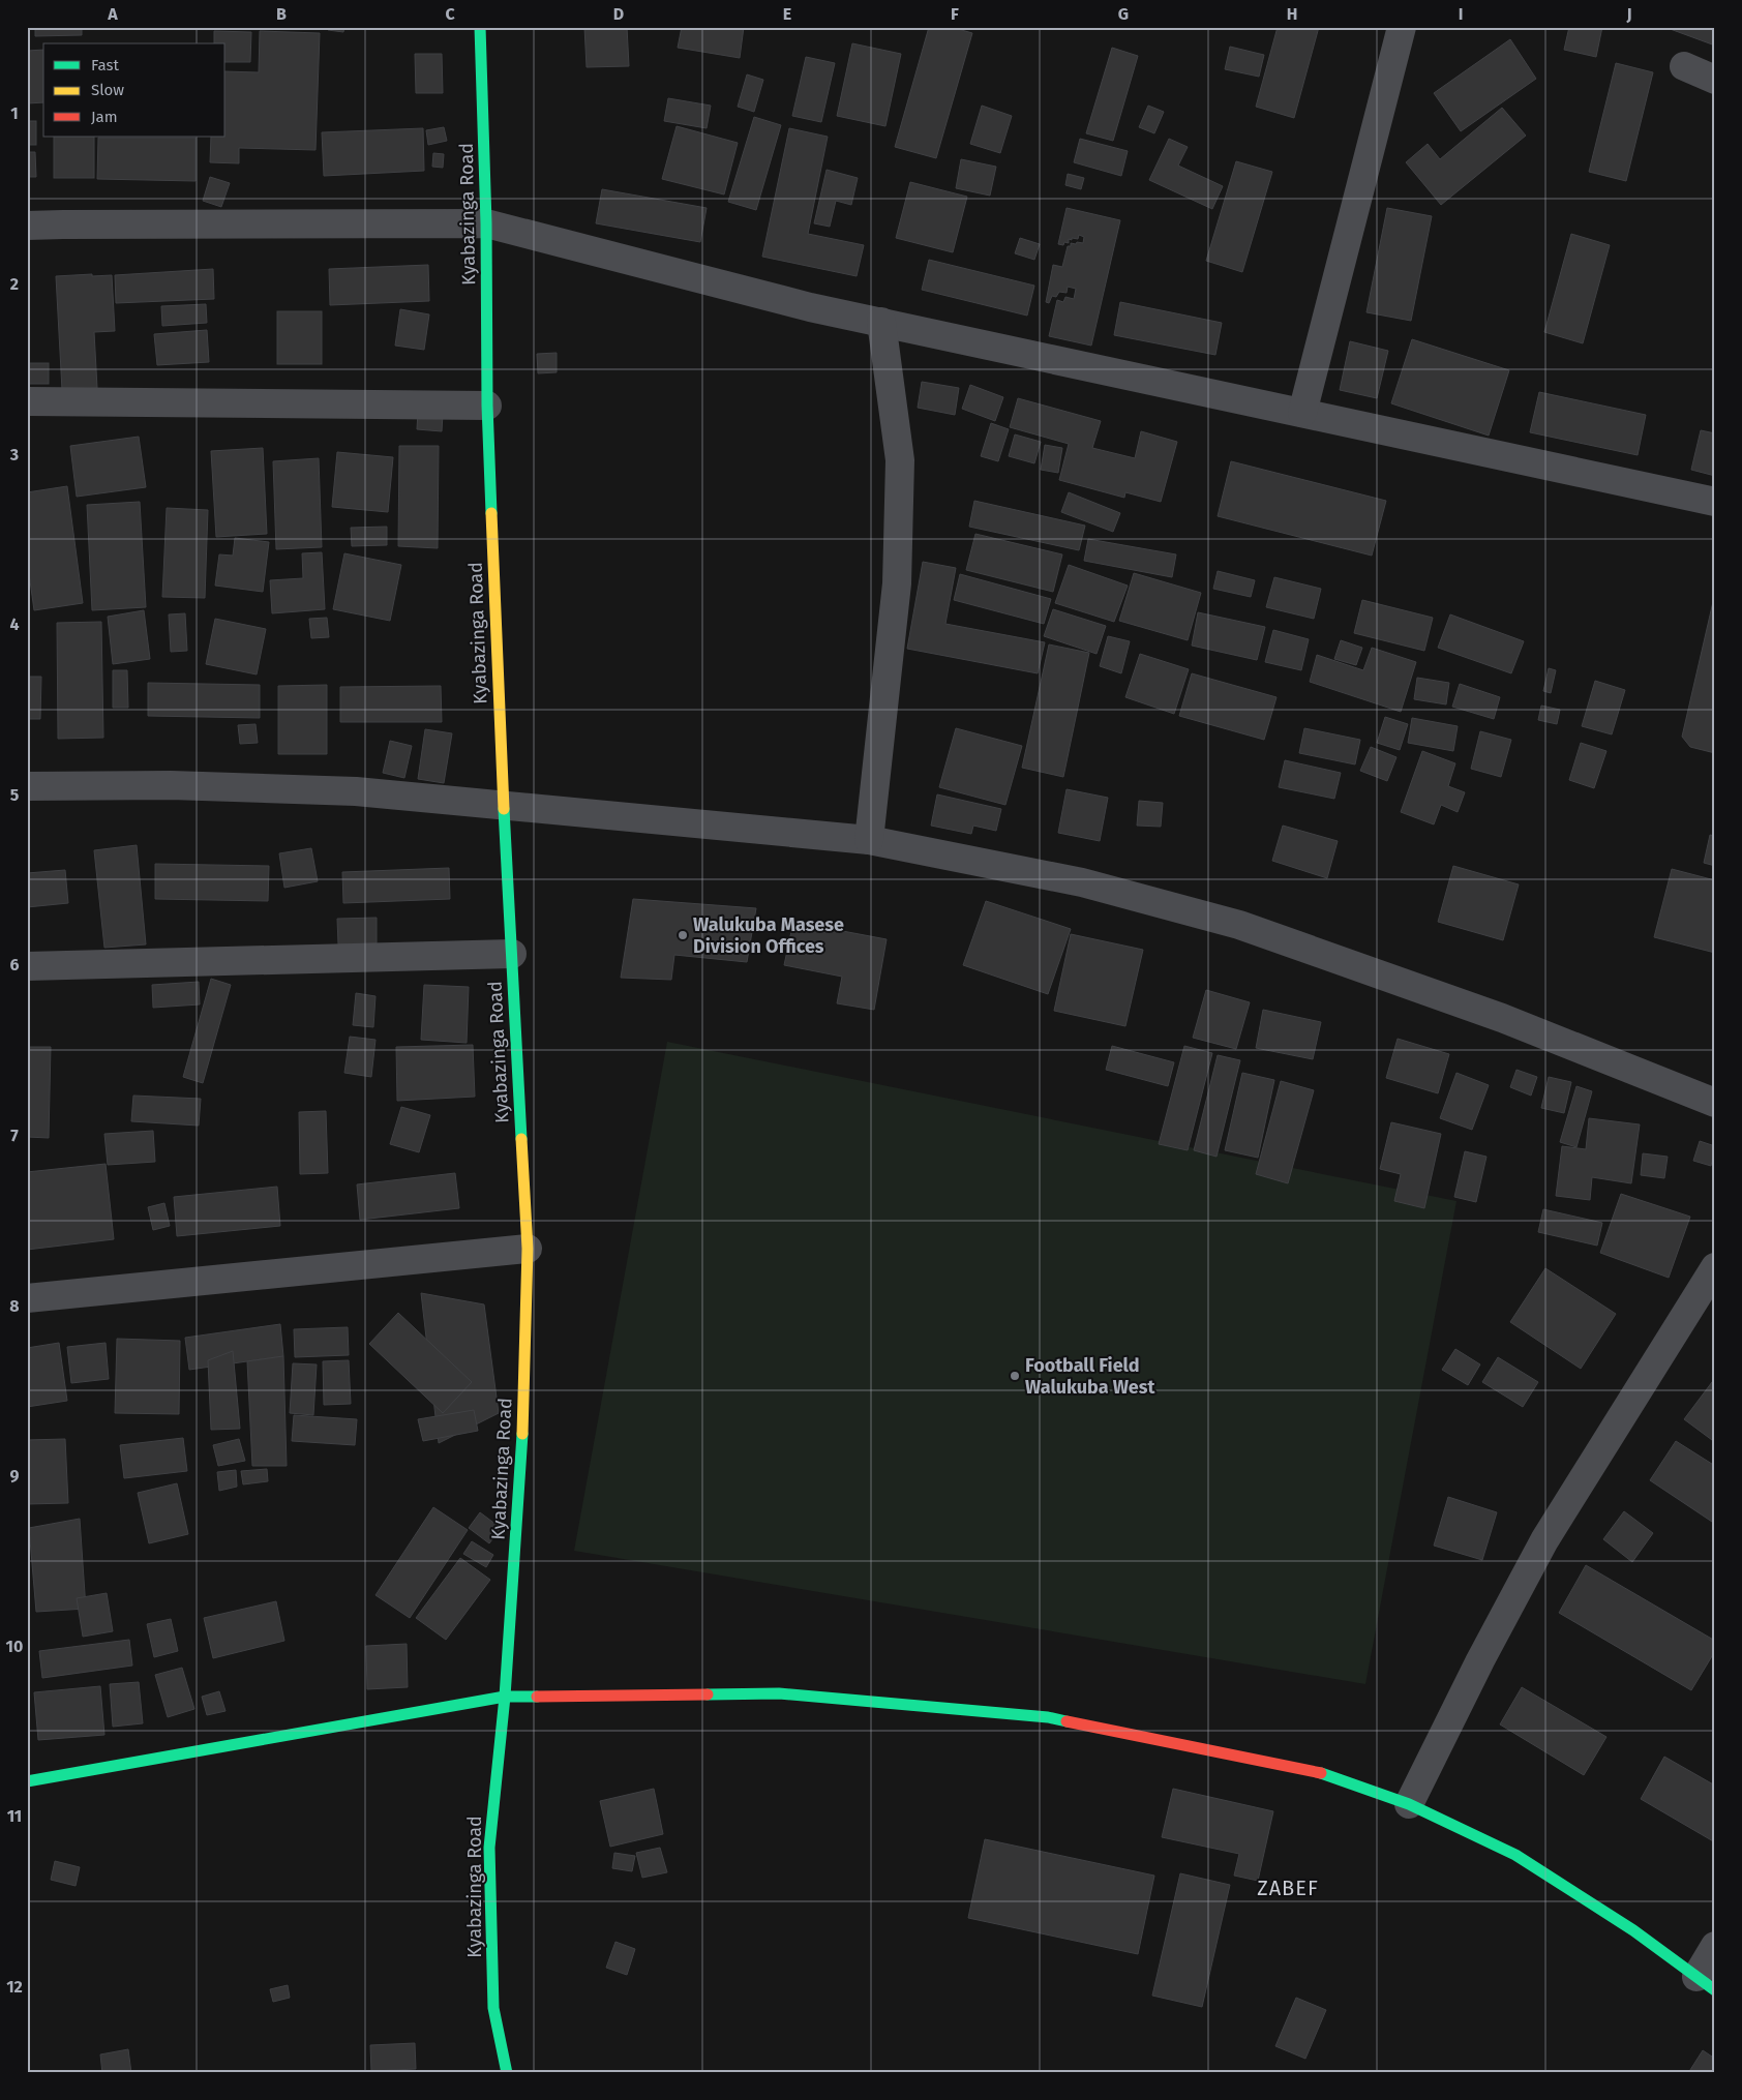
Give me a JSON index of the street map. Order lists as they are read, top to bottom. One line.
{"streets":{"street":["Kyabazinga Road"]},"districts":["ZABEF"],"places":["Walukuba Masese Division Offices","Football Field Walukuba West"],"legend":["Fast","Slow","Jam"],"grid":{"columns":["A","B","C","D","E","F","G","H","I","J"],"rows":["1","2","3","4","5","6","7","8","9","10","11","12"]}}
